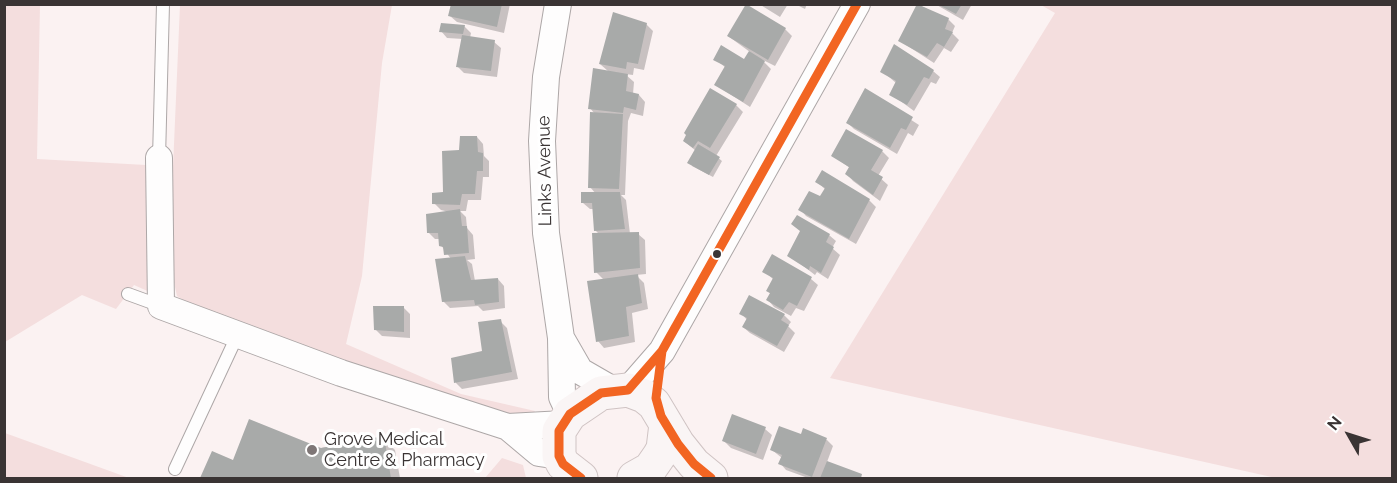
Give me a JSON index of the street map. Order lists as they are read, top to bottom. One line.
{"streets":{"street":["Links Avenue"]},"places":["Grove Medical Centre & Pharmacy"],"north":"top left"}
